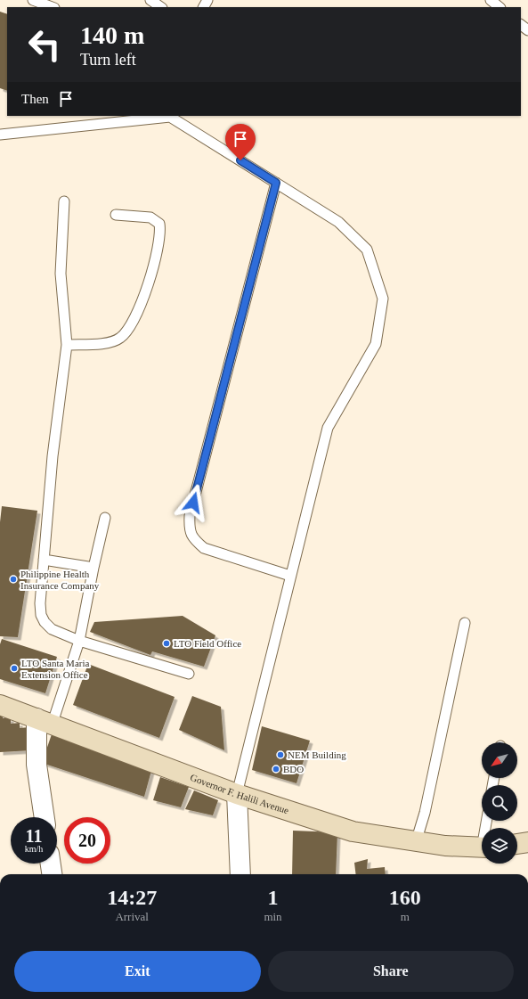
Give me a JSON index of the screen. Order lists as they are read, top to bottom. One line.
{"streets":{"main road":["Governor F. Halili Avenue"]},"places":["Philippine Health Insurance Company","LTO Field Office","LTO Santa Maria Extension Office","NEM Building","BDO"],"north":"bottom left","page":{"turn":["140 m","Turn left"],"then":"Then","speed":"11 km/h","limit":"20","eta":["14:27","Arrival","1","min","160","m"],"buttons":["Exit","Share"]}}
